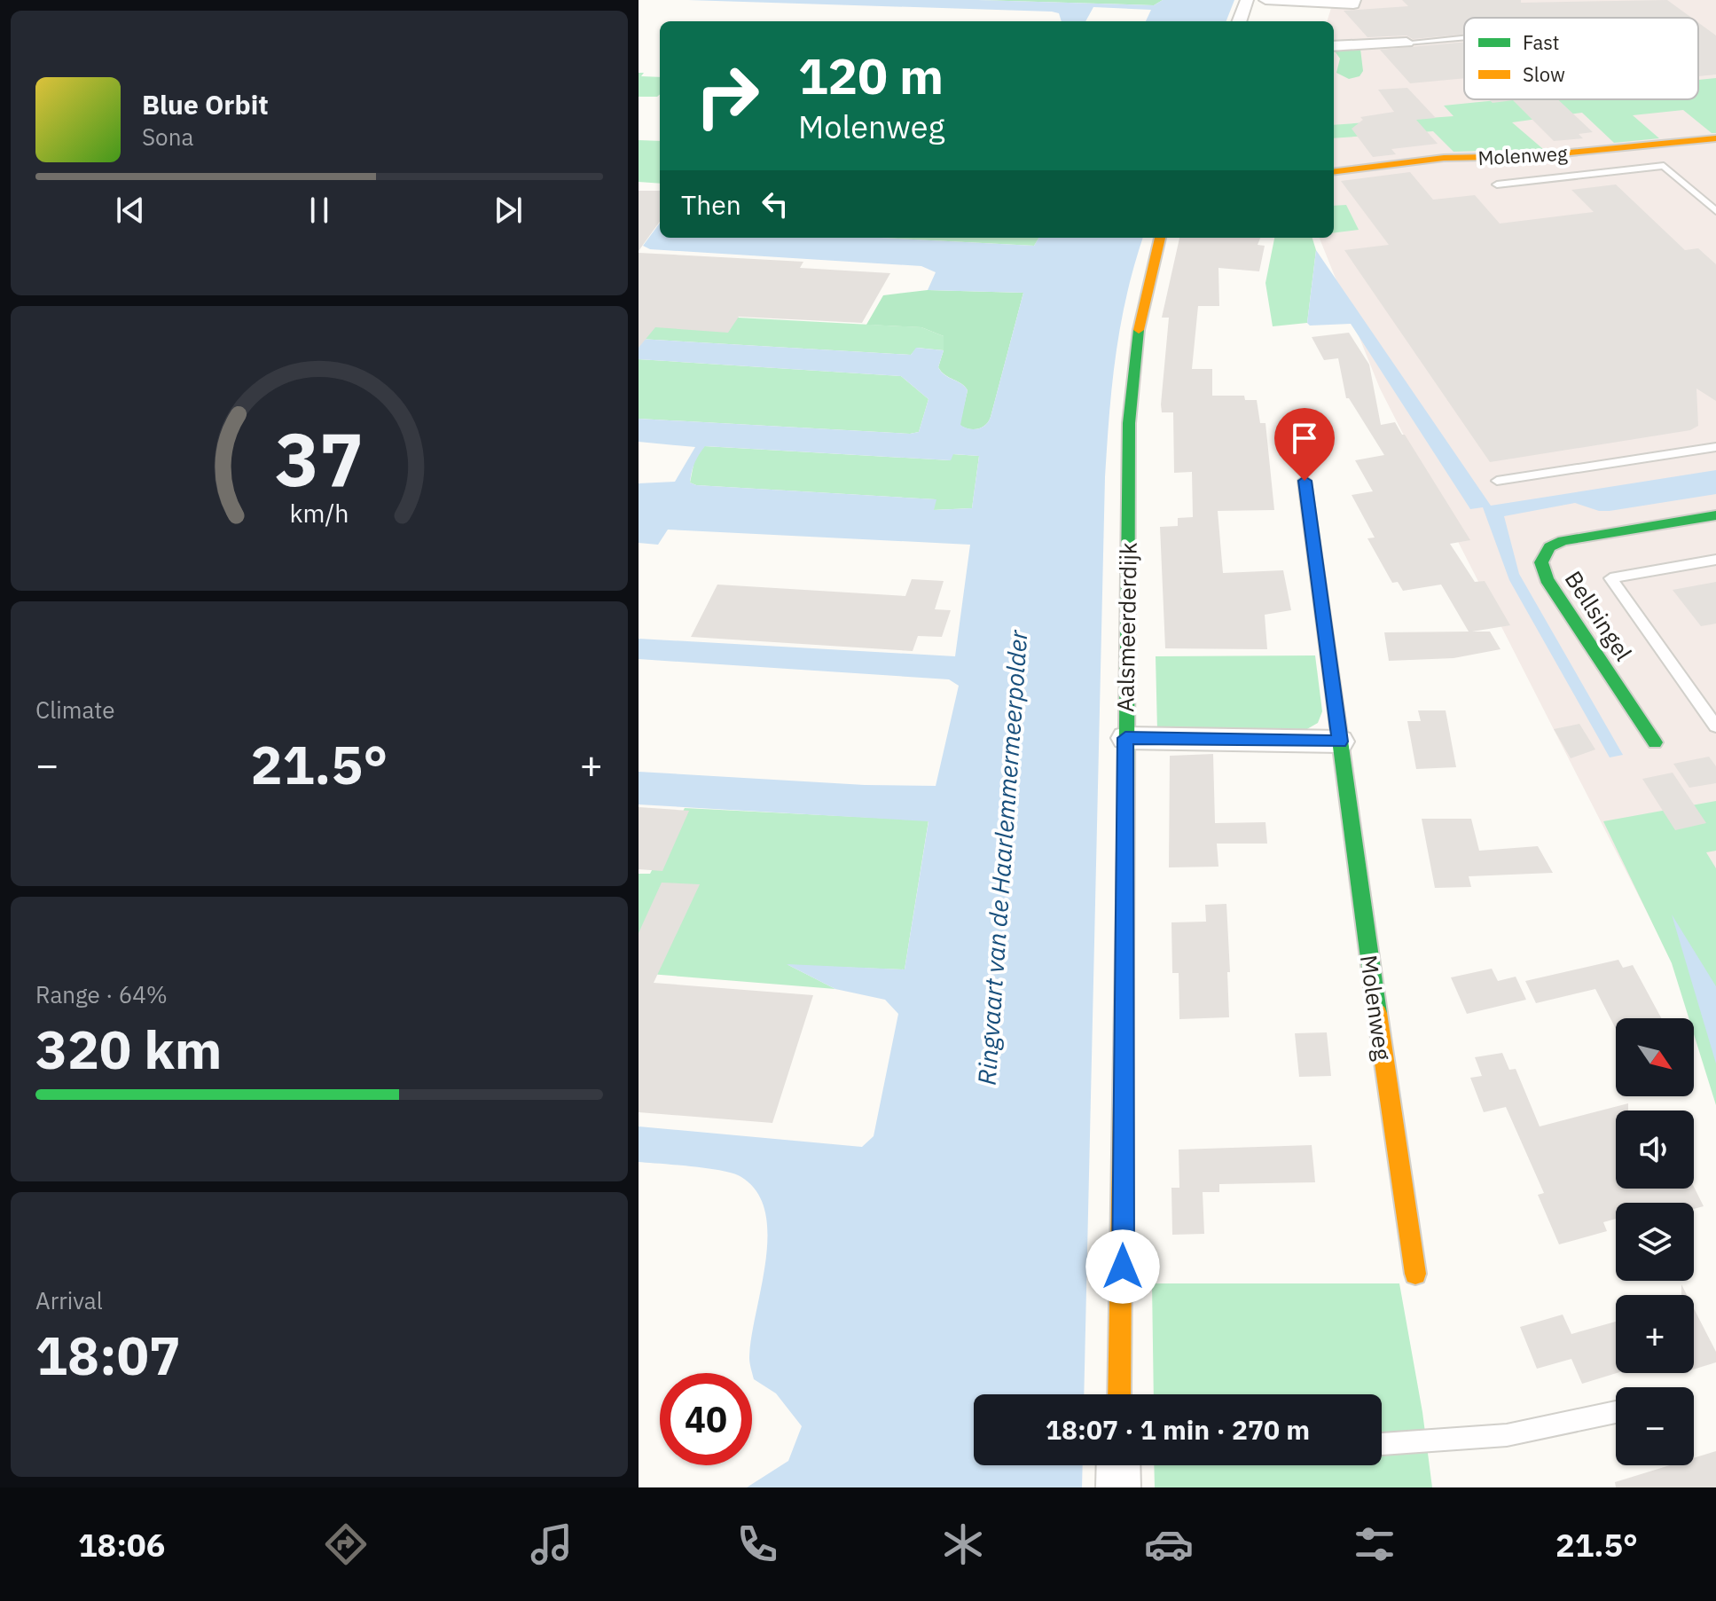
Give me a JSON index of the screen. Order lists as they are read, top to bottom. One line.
{"streets":{"street":["Molenweg","Bellsingel","Aalsmeerderdijk"]},"water":["Ringvaart van de Haarlemmermeerpolder"],"legend":["Fast","Slow"],"north":"bottom right","page":{"turn":["120 m","Molenweg"],"song":["Blue Orbit","Sona"],"then":"Then","tile":["Climate",["Range · 64%","320 km"],["Arrival","18:07"]],"heat":["−","21.5°","+"],"map_buttons":["+","−"],"limit":"40","trip":"18:07 · 1 min · 270 m","tabs":["18:06","21.5°"],"gauge":["37","km/h"]}}
